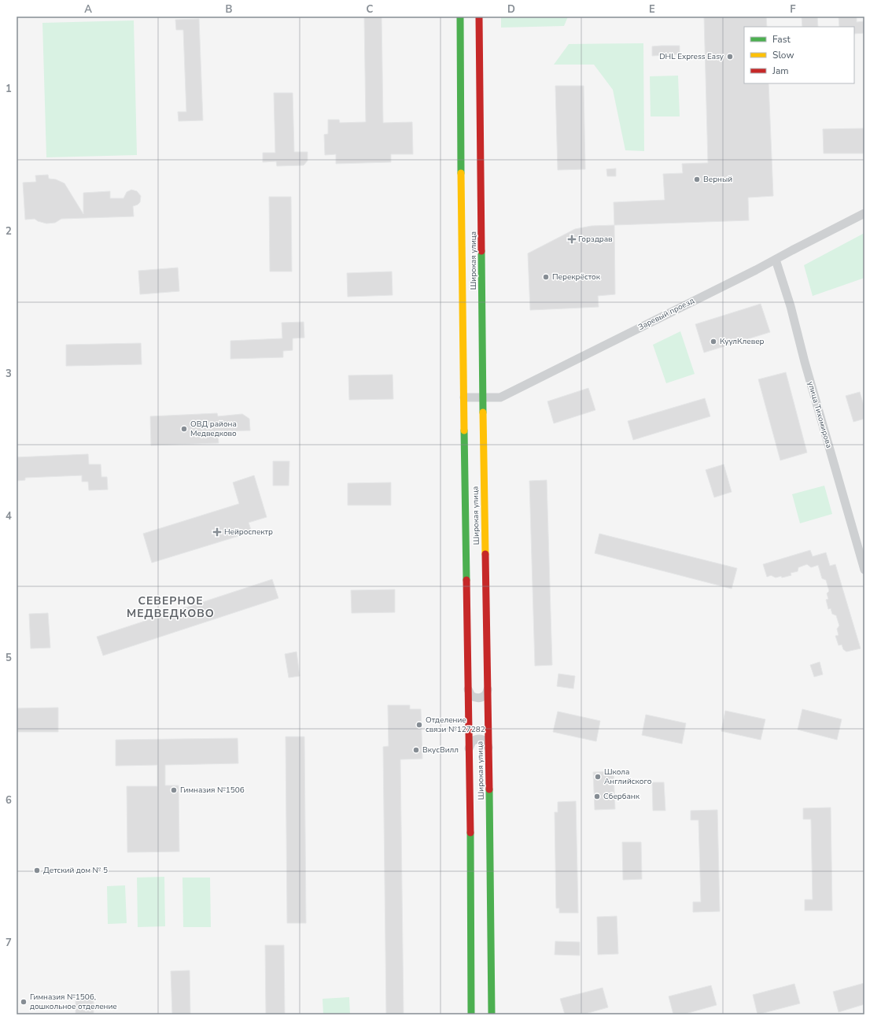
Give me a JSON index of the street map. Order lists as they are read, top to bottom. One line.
{"streets":{"main road":["Широкая улица"],"street":["Заревый проезд","улица Тихомирова"]},"crossings":[["Широкая улица","Заревый проезд"],["Заревый проезд","улица Тихомирова"]],"districts":["СЕВЕРНОЕ МЕДВЕДКОВО"],"places":{"other":["DHL Express Easy","Верный","Перекрёсток","КуулКлевер","ОВД района Медведково","Отделение связи №127282","ВкусВилл","Школа Английского","Гимназия №1506","Сбербанк","Детский дом № 5","Гимназия №1506, дошкольное отделение"],"health":["Горздрав","Нейроcпектр"]},"legend":["Fast","Slow","Jam"],"grid":{"columns":["A","B","C","D","E","F"],"rows":["1","2","3","4","5","6","7"]}}
